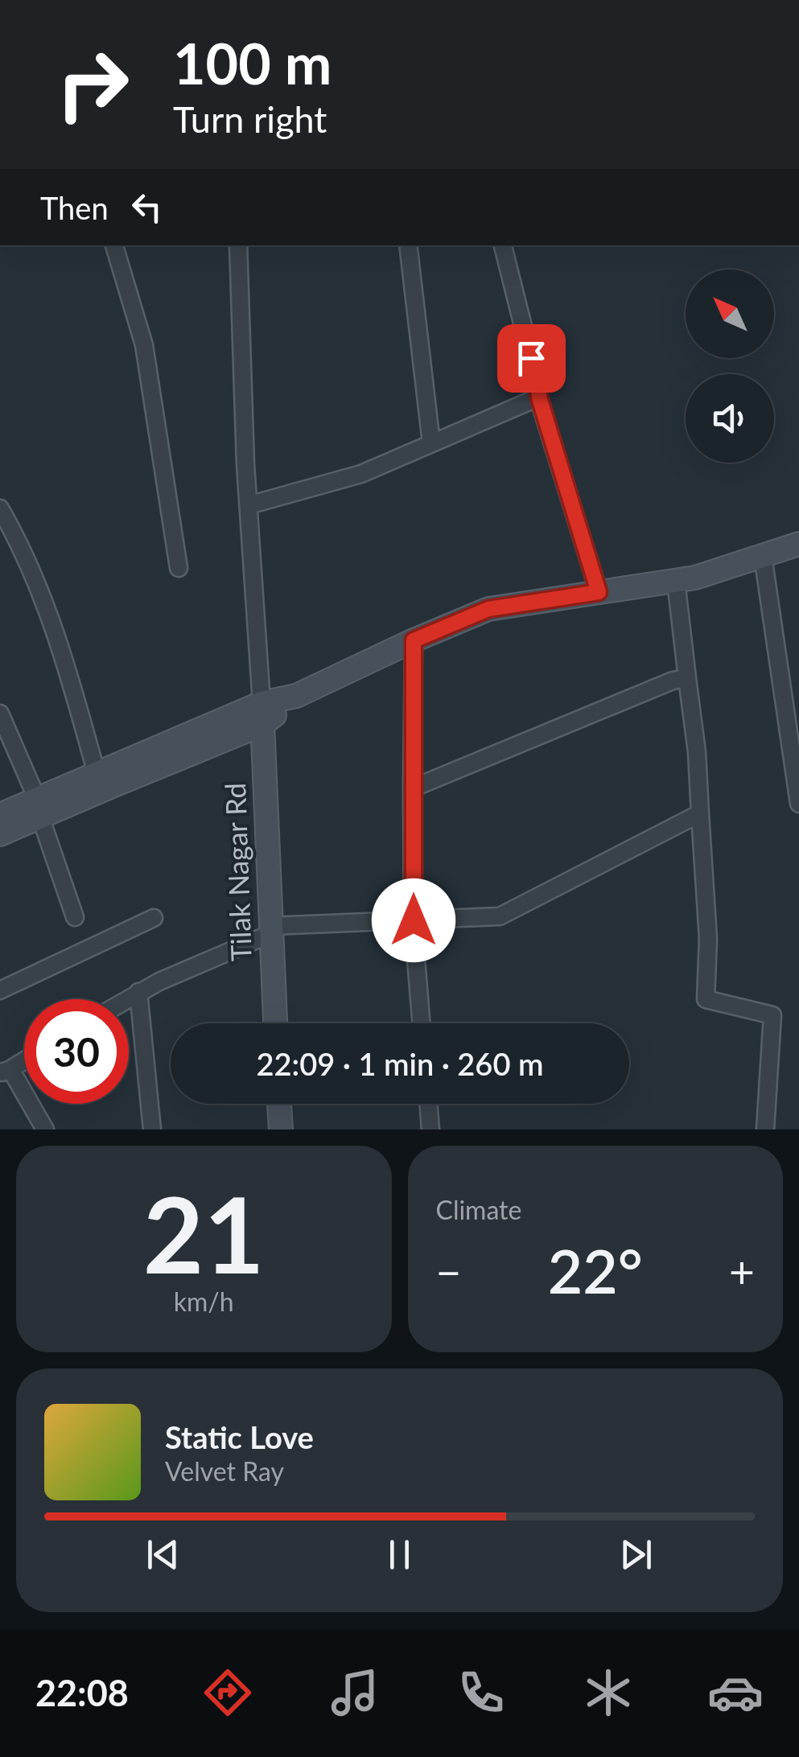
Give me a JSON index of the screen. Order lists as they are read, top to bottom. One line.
{"streets":{"street":["Tilak Nagar Rd"]},"north":"top left","page":{"turn":["100 m","Turn right"],"then":"Then","limit":"30","trip":"22:09 · 1 min · 260 m","tile":[["21","km/h"],"Climate"],"heat":["−","22°","+"],"song":["Static Love","Velvet Ray"],"tabs":"22:08"}}
